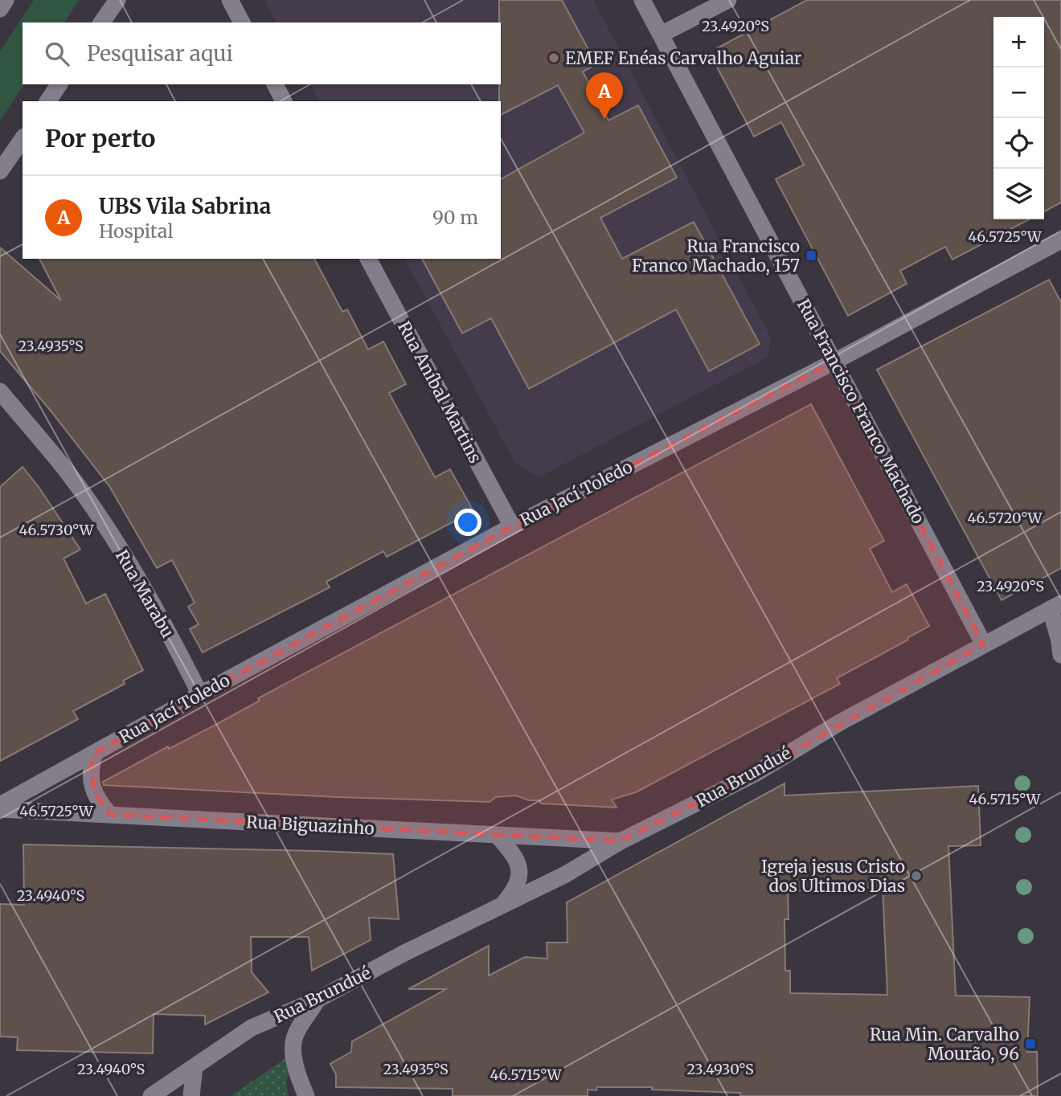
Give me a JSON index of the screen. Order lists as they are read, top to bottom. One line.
{"streets":{"street":["Rua Aníbal Martins","Rua Francisco Franco Machado","Rua Jací Toledo","Rua Marabu","Rua Brundué","Rua Biguazinho"]},"crossings":[["Rua Aníbal Martins","Rua Jací Toledo"],["Rua Francisco Franco Machado","Rua Jací Toledo"],["Rua Francisco Franco Machado","Rua Brundué"],["Rua Jací Toledo","Rua Marabu"],["Rua Brundué","Rua Biguazinho"]],"places":{"other":["EMEF Enéas Carvalho Aguiar","Igreja jesus Cristo dos Ultimos Dias"],"transit":["Rua Francisco Franco Machado, 157","Rua Min. Carvalho Mourão, 96"]},"page":{"map_buttons":["+","−"],"search":"Pesquisar aqui","pins":"A","heading":"Por perto","list":[{"mark":"A","name":"UBS Vila Sabrina","note":"Hospital","value":"90 m"}]},"coordinates":["23.4920°S","46.5725°W","23.4935°S","46.5720°W","46.5730°W","46.5715°W","23.4940°S","23.4930°S"]}
